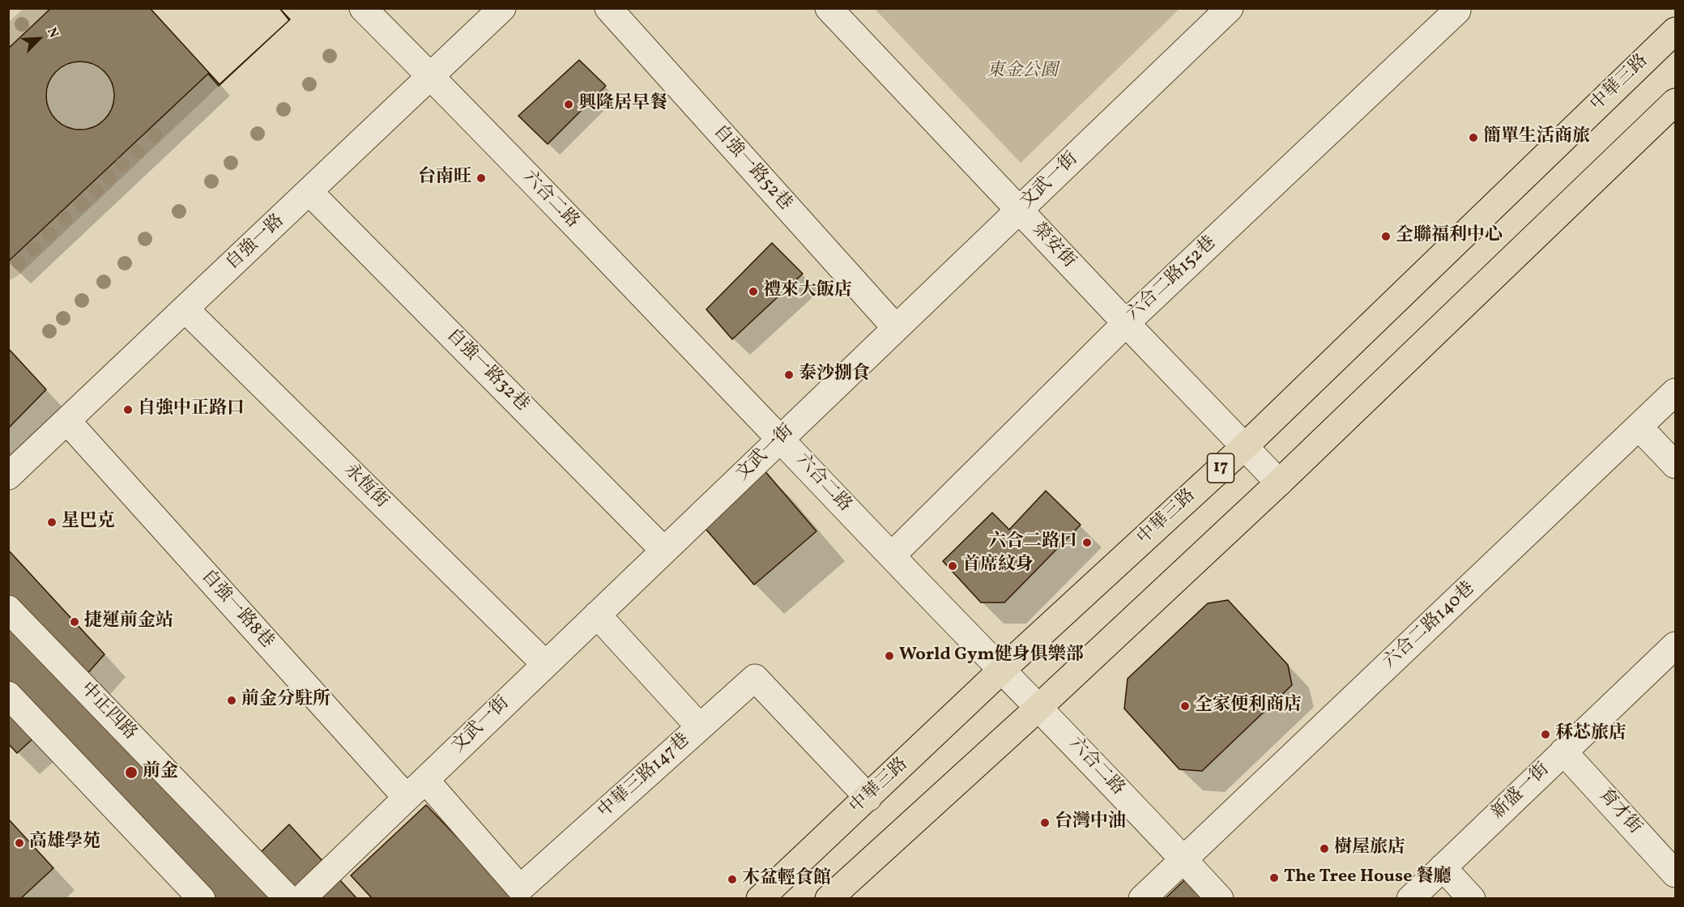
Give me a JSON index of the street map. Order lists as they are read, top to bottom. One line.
{"streets":{"main road":["中華三路","17"],"street":["自強一路52巷","文武一街","六合二路","自強一路","榮安街","六合二路152巷","自強一路32巷","永恆街","自強一路8巷","六合二路140巷","中正四路","中華三路147巷","新盛一街","育才街"]},"crossings":[["中華三路","六合二路"],["中華三路","榮安街"],["中華三路","中華三路147巷"],["自強一路52巷","文武一街"],["文武一街","六合二路"],["文武一街","榮安街"],["文武一街","自強一路32巷"],["文武一街","永恆街"],["文武一街","自強一路8巷"],["文武一街","中華三路147巷"],["六合二路","自強一路"],["六合二路","六合二路152巷"],["六合二路","六合二路140巷"],["自強一路","自強一路32巷"],["自強一路","永恆街"],["自強一路","自強一路8巷"],["榮安街","六合二路152巷"],["新盛一街","育才街"]],"parks":["東金公園"],"places":["興隆居早餐","簡單生活商旅","台南旺","全聯福利中心","禮來大飯店","泰沙捌食","自強中正路口","星巴克","六合二路口","首席紋身","捷運前金站","World Gym健身俱樂部","前金分駐所","全家便利商店","秝芯旅店","前金","台灣中油","高雄學苑","樹屋旅店","The Tree House 餐廳","木盆輕食館"],"north":"top right"}
